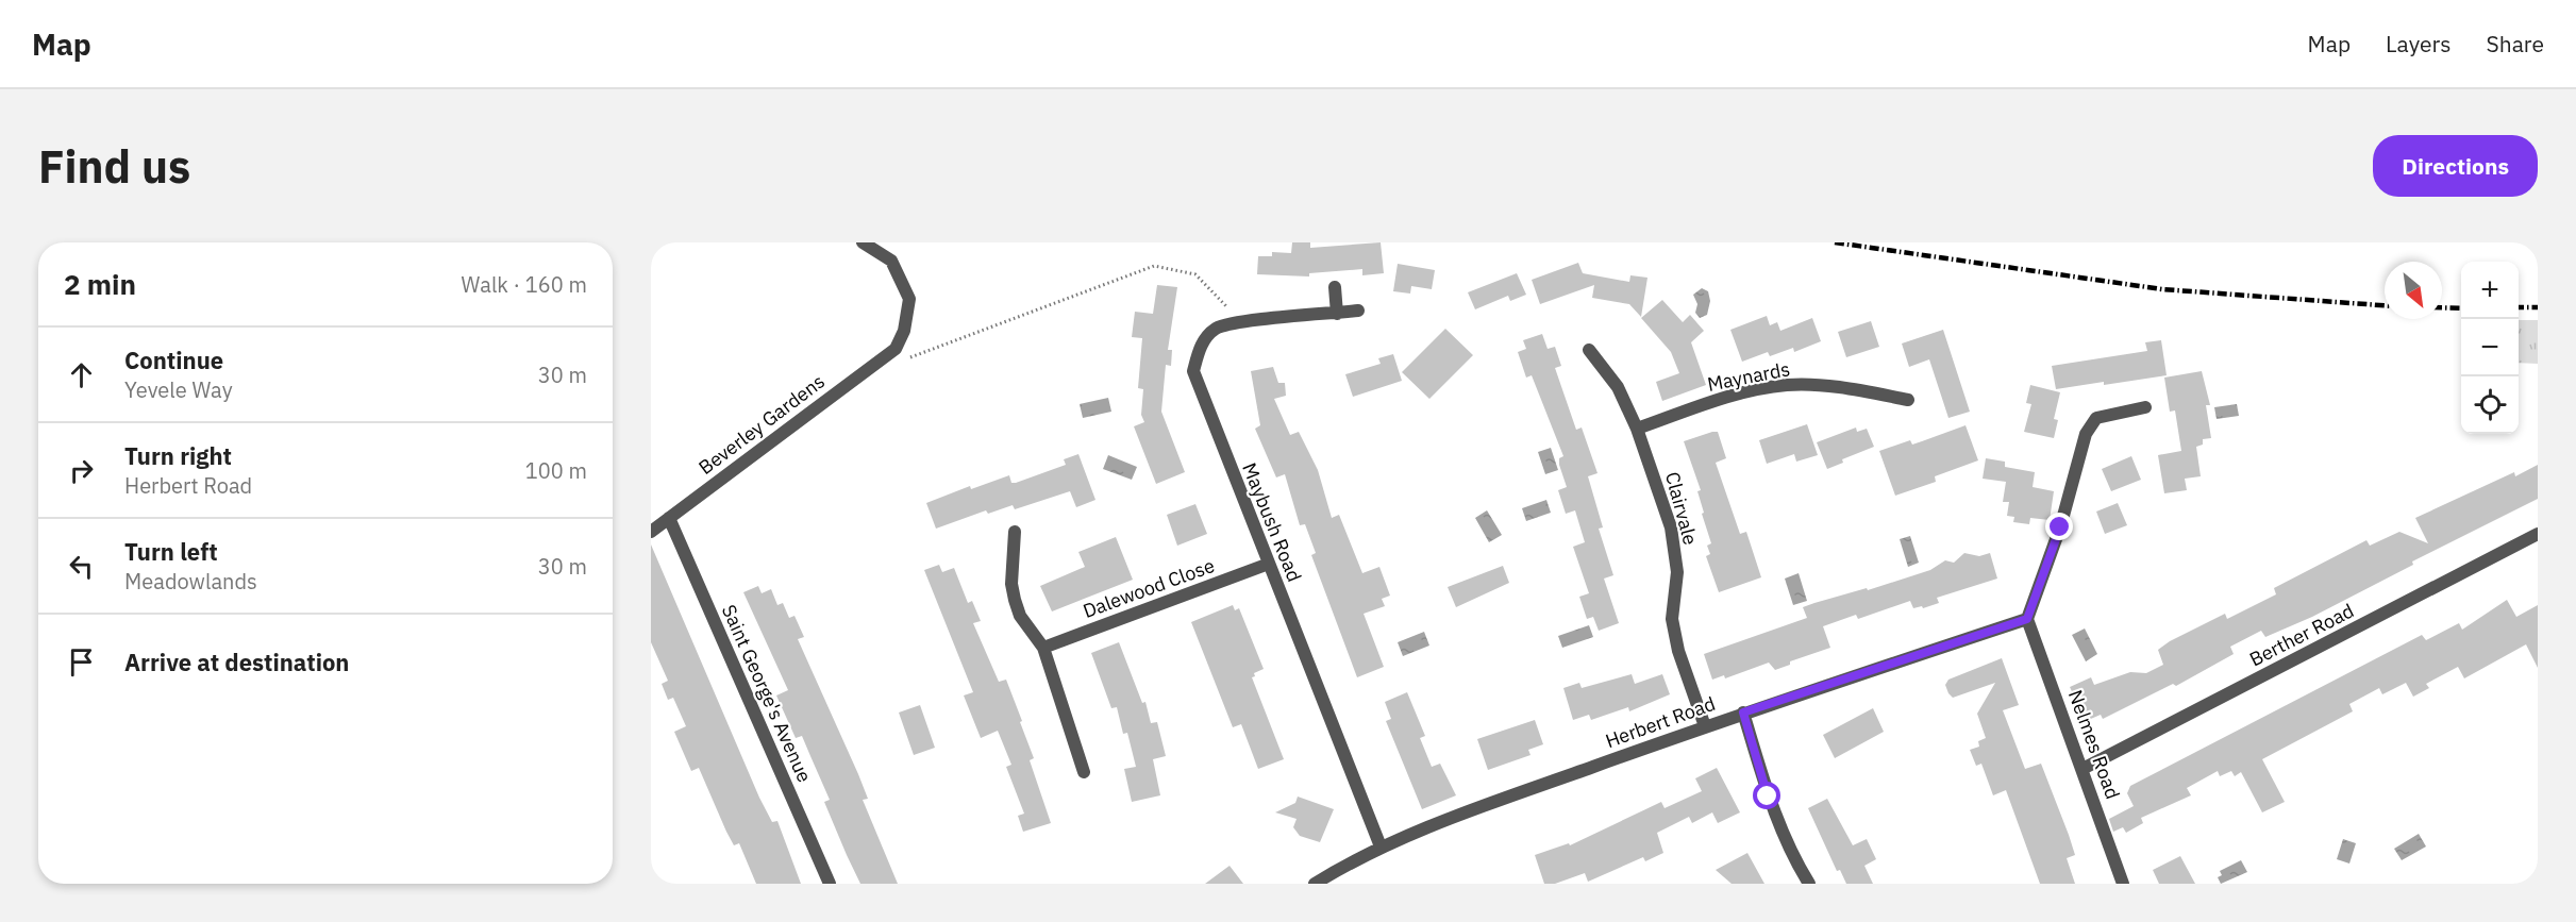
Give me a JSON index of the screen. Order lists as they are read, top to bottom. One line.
{"streets":{"street":["Maynards","Beverley Gardens","Clairvale","Maybush Road","Dalewood Close","Berther Road","Saint George's Avenue","Herbert Road","Nelmes Road"]},"crossings":[["Maynards","Clairvale"],["Beverley Gardens","Saint George's Avenue"],["Clairvale","Herbert Road"],["Maybush Road","Dalewood Close"],["Maybush Road","Herbert Road"],["Berther Road","Nelmes Road"],["Herbert Road","Nelmes Road"]],"north":"bottom right","page":{"header":"Map","nav":["Map","Layers","Share"],"buttons":"Directions","title":"Find us","heading":["2 min","Walk · 160 m"],"map_buttons":["+","−"],"list":[["Continue","Yevele Way","30 m"],["Turn right","Herbert Road","100 m"],["Turn left","Meadowlands","30 m"],"Arrive at destination"]}}
